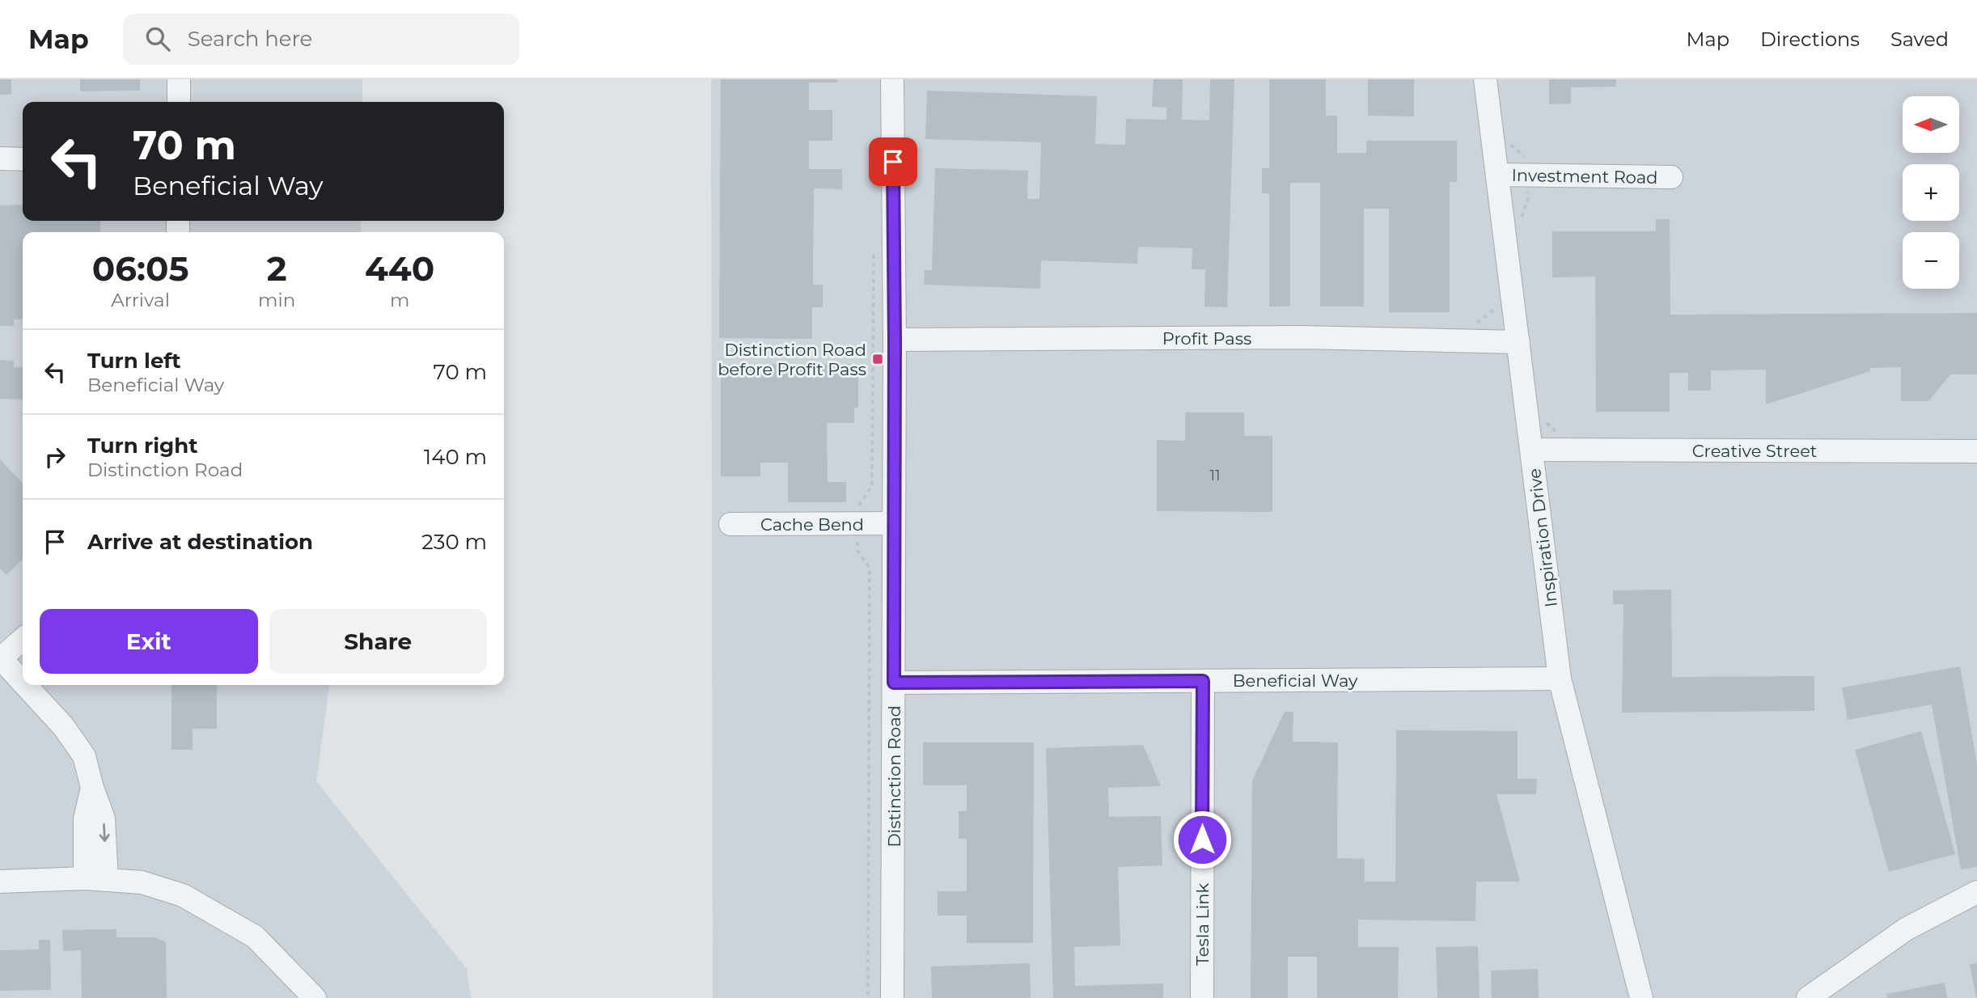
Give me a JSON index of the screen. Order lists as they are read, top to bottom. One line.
{"streets":{"street":["Investment Road","Profit Pass","Creative Street","Cache Bend","Inspiration Drive","Beneficial Way","Distinction Road","Tesla Link"]},"crossings":[["Investment Road","Inspiration Drive"],["Profit Pass","Inspiration Drive"],["Profit Pass","Distinction Road"],["Creative Street","Inspiration Drive"],["Cache Bend","Distinction Road"],["Inspiration Drive","Beneficial Way"],["Beneficial Way","Distinction Road"],["Beneficial Way","Tesla Link"]],"places":{"transit":["Distinction Road before Profit Pass"]},"house_numbers":["11"],"north":"left","page":{"header":"Map","search":"Search here","nav":["Map","Directions","Saved"],"map_buttons":["+","−"],"turn":["70 m","Beneficial Way"],"eta":["06:05","Arrival","2","min","440","m"],"list":[{"name":"Turn left","note":"Beneficial Way","value":"70 m"},{"name":"Turn right","note":"Distinction Road","value":"140 m"},{"name":"Arrive at destination","value":"230 m"}],"buttons":["Exit","Share"]}}
